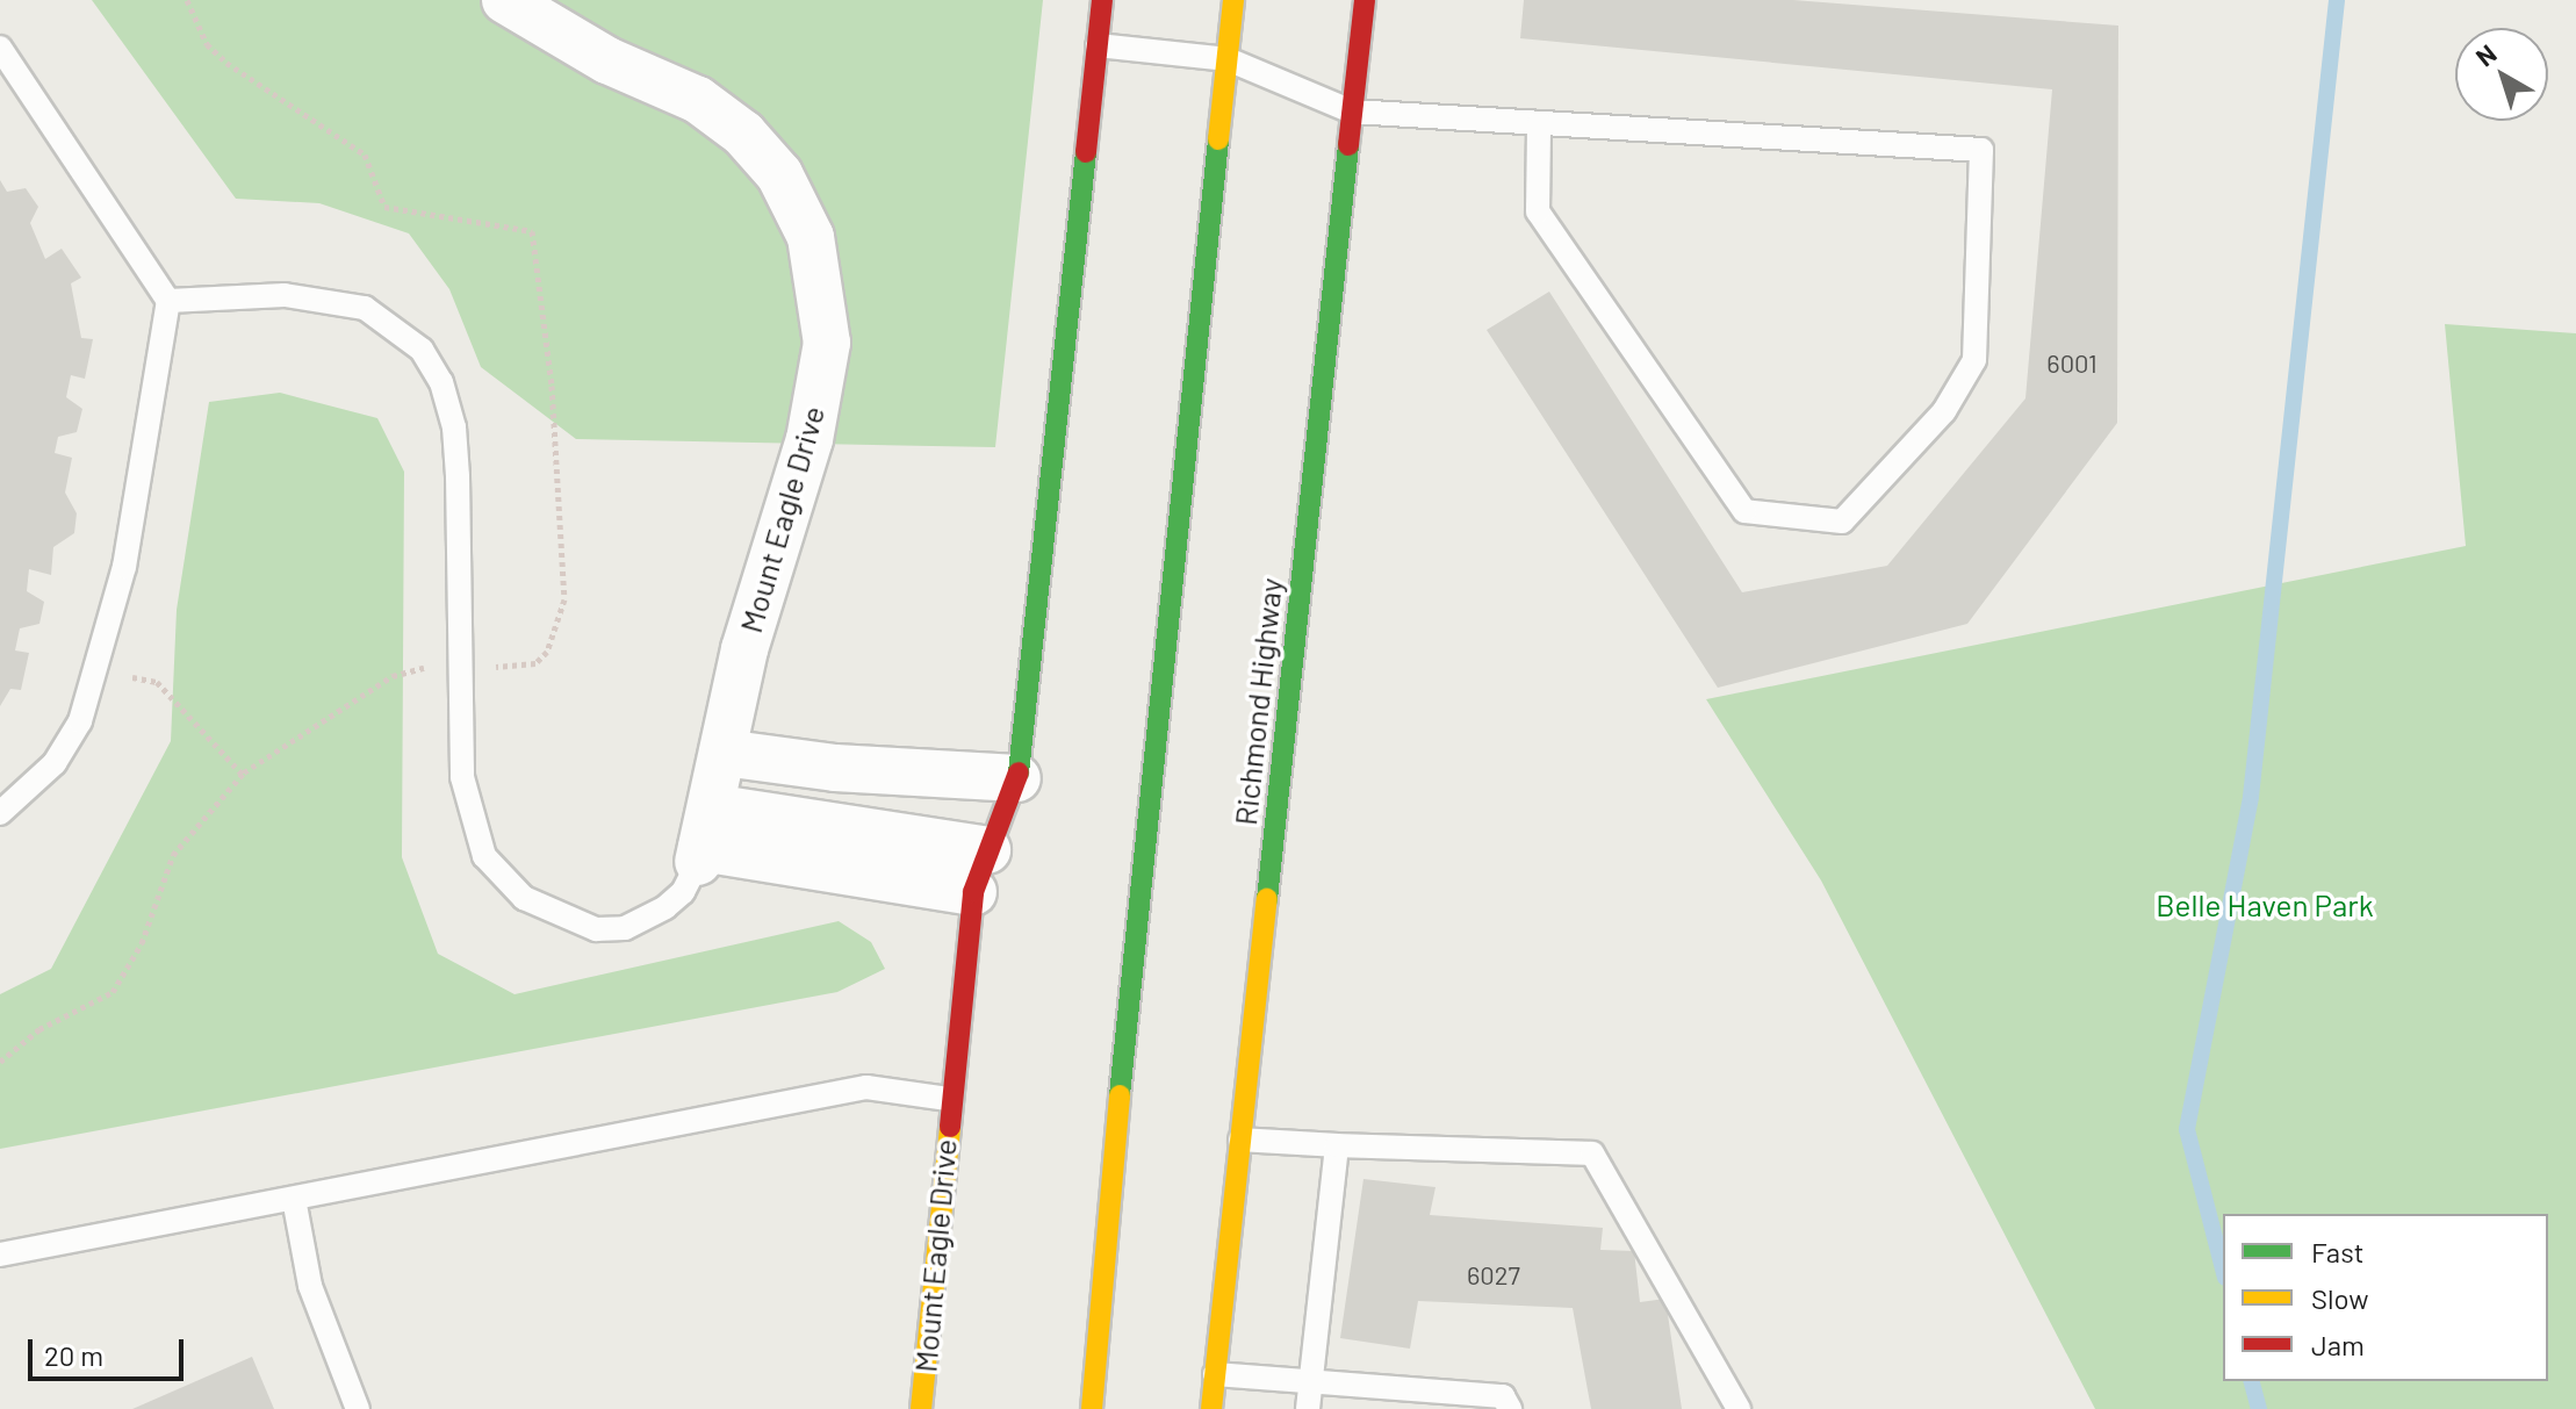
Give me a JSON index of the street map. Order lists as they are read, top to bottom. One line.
{"streets":{"main road":["Mount Eagle Drive","Richmond Highway"]},"parks":["Belle Haven Park"],"house_numbers":["6001","6027"],"legend":["Fast","Slow","Jam"],"scale_bar":"20 m","north":"top left"}
